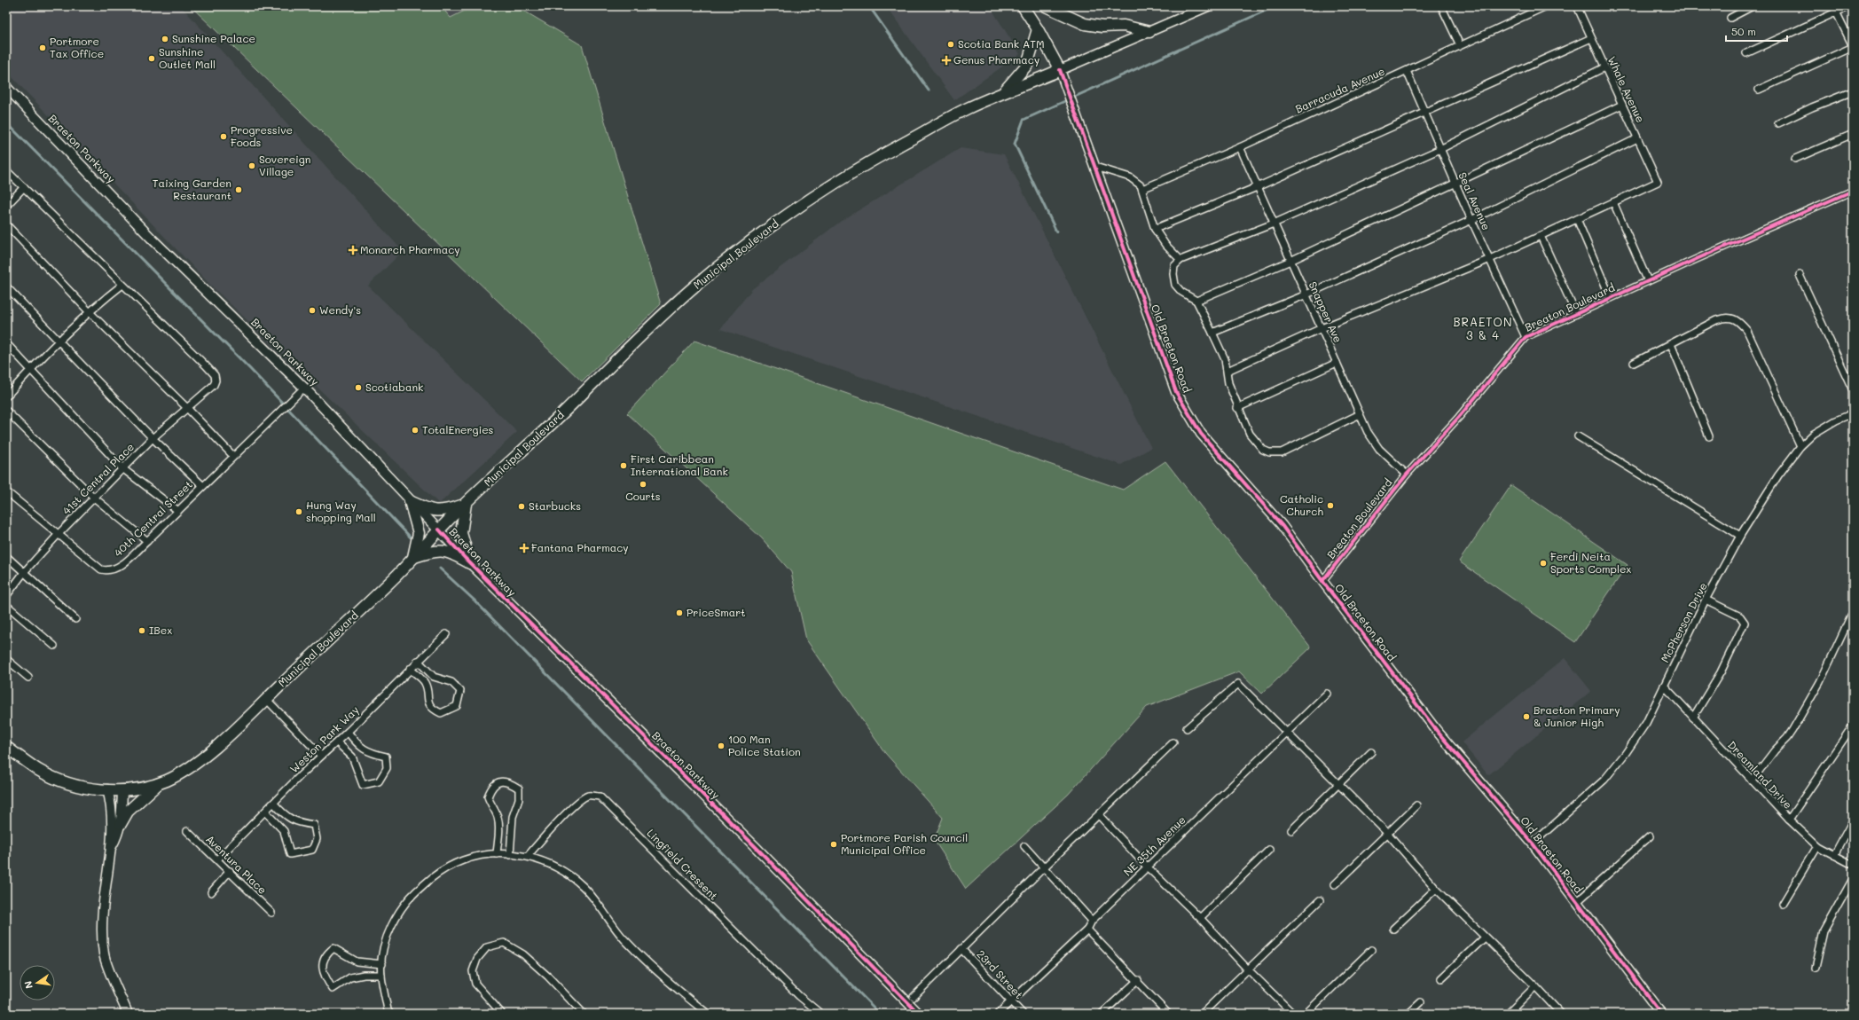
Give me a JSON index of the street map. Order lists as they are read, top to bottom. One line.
{"streets":{"main road":["Municipal Boulevard"],"street":["Whale Avenue","Barracuda Avenue","Braeton Parkway","Seal Avenue","Breaton Boulevard","Snapper Ave","Old Braeton Road","41st Central Place","40th Central Street","McPherson Drive","Weston Park Way","Dreamland Drive","NE 35th Avenue","Aventura Place","Lingfield Cressent","23rd Street"]},"crossings":[["Barracuda Avenue","Seal Avenue"],["Barracuda Avenue","Snapper Ave"],["Braeton Parkway","Municipal Boulevard"],["Braeton Parkway","40th Central Street"],["Seal Avenue","Breaton Boulevard"],["Municipal Boulevard","Old Braeton Road"],["Breaton Boulevard","Snapper Ave"],["Breaton Boulevard","Old Braeton Road"],["Old Braeton Road","McPherson Drive"],["41st Central Place","40th Central Street"],["McPherson Drive","Dreamland Drive"],["Weston Park Way","Aventura Place"],["NE 35th Avenue","23rd Street"]],"districts":["BRAETON 3 & 4"],"places":{"other":["Sunshine Palace","Scotia Bank ATM","Portmore Tax Office","Sunshine Outlet Mall","Progressive Foods","Sovereign Village","Taixing Garden Restaurant","Wendy's","Scotiabank","TotalEnergies","First Caribbean International Bank","Courts","Catholic Church","Starbucks","Hung Way shopping Mall","Ferdi Neita Sports Complex","PriceSmart","IBex","Braeton Primary & Junior High","100 Man Police Station","Portmore Parish Council Municipal Office"],"health":["Genus Pharmacy","Monarch Pharmacy","Fantana Pharmacy"]},"scale_bar":"50 m","north":"left"}
